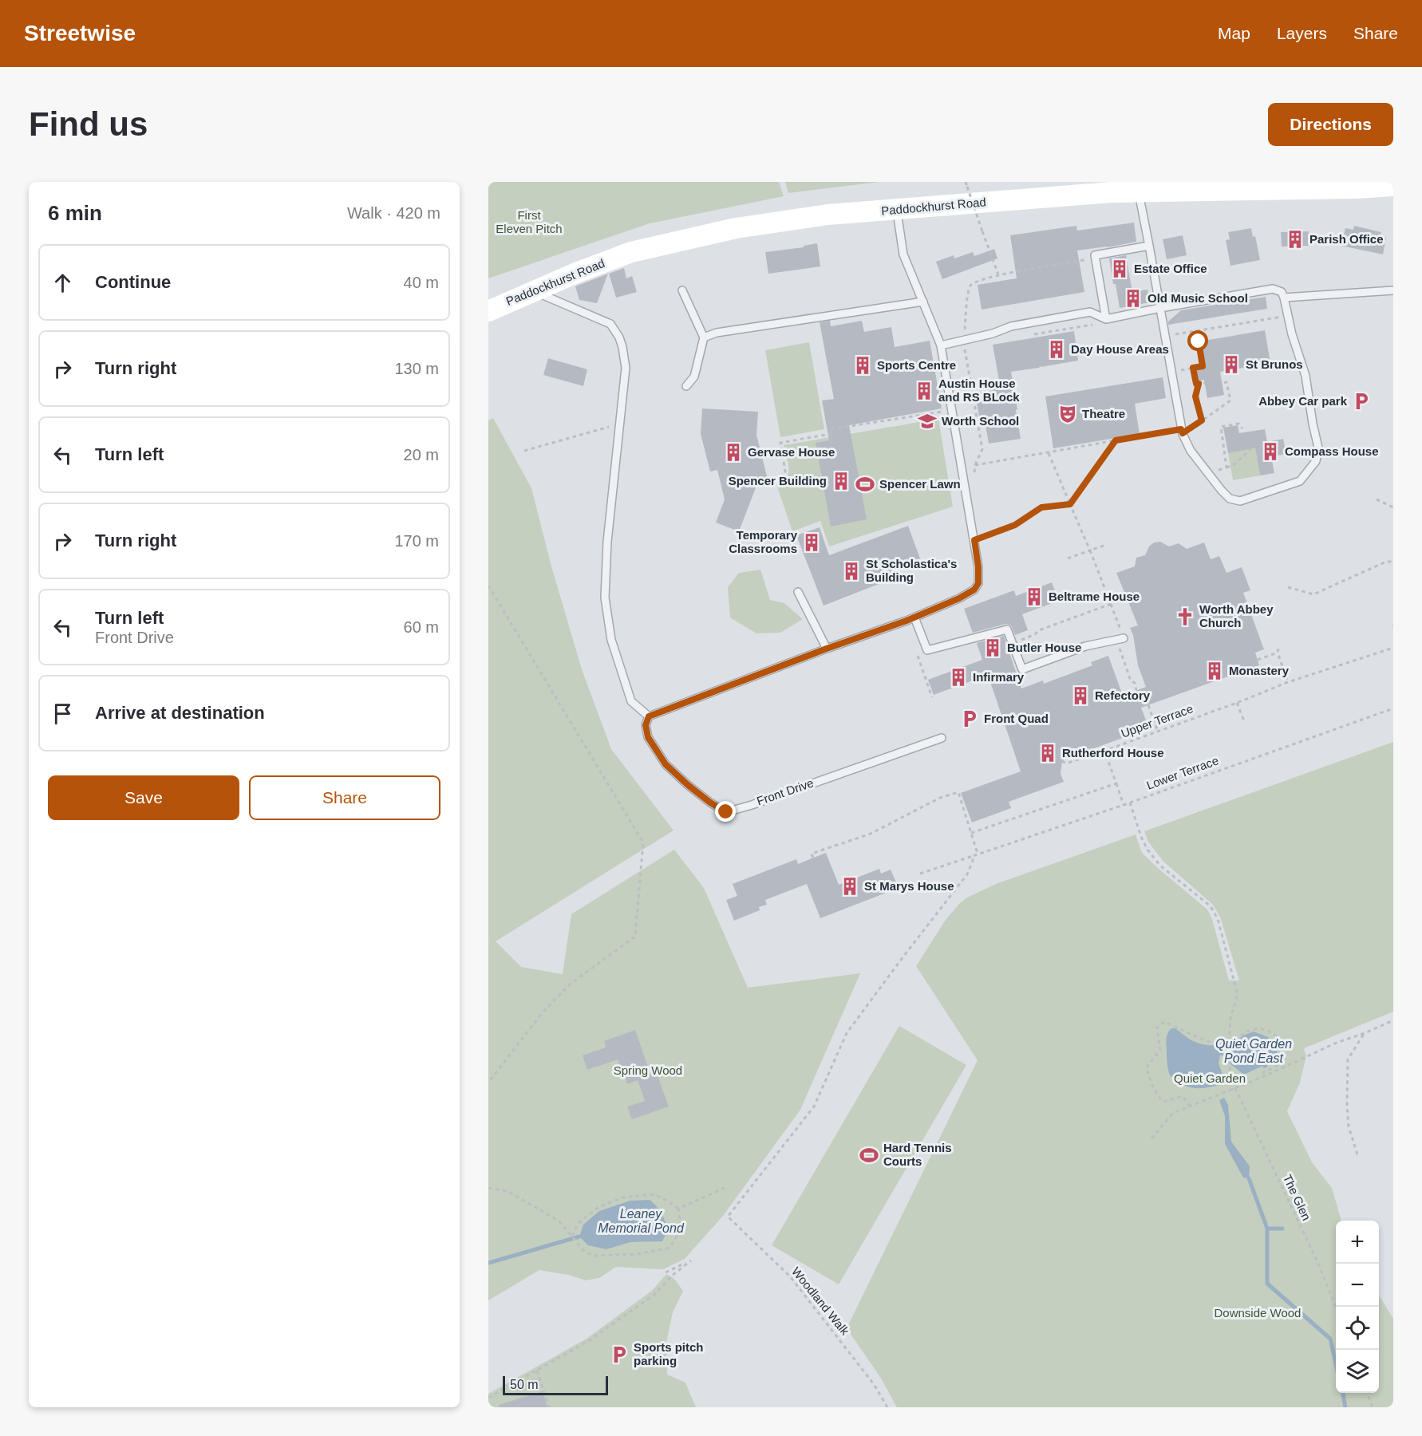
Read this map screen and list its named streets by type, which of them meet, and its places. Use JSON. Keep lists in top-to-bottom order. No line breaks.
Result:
{"streets":{"main road":["Paddockhurst Road"],"lane":["Front Drive"],"path":["Upper Terrace","Lower Terrace","The Glen","Woodland Walk"]},"crossings":[["Lower Terrace","The Glen"],["Lower Terrace","Woodland Walk"]],"water":["Quiet Garden Pond East","Leaney Memorial Pond"],"parks":["First Eleven Pitch","Spring Wood","Quiet Garden","Downside Wood"],"places":{"building":["Parish Office","Estate Office","Old Music School","Day House Areas","St Brunos","Sports Centre","Austin House and RS BLock","Compass House","Gervase House","Spencer Building","Temporary Classrooms","St Scholastica's Building","Beltrame House","Butler House","Monastery","Infirmary","Refectory","Rutherford House","St Marys House"],"parking":["Abbey Car park","Front Quad","Sports pitch parking"],"theatre":["Theatre"],"school or university":["Worth School"],"sports":["Spencer Lawn","Hard Tennis Courts"],"church":["Worth Abbey Church"]},"scale_bar":"50 m","page":{"header":"Streetwise","nav":["Map","Layers","Share"],"buttons":["Directions",["Save","Share"]],"title":"Find us","heading":["6 min","Walk · 420 m"],"list":[["Continue","40 m"],["Turn right","130 m"],["Turn left","20 m"],["Turn right","170 m"],["Turn left","Front Drive","60 m"],"Arrive at destination"],"map_buttons":["+","−"],"scale":"50 m"}}
